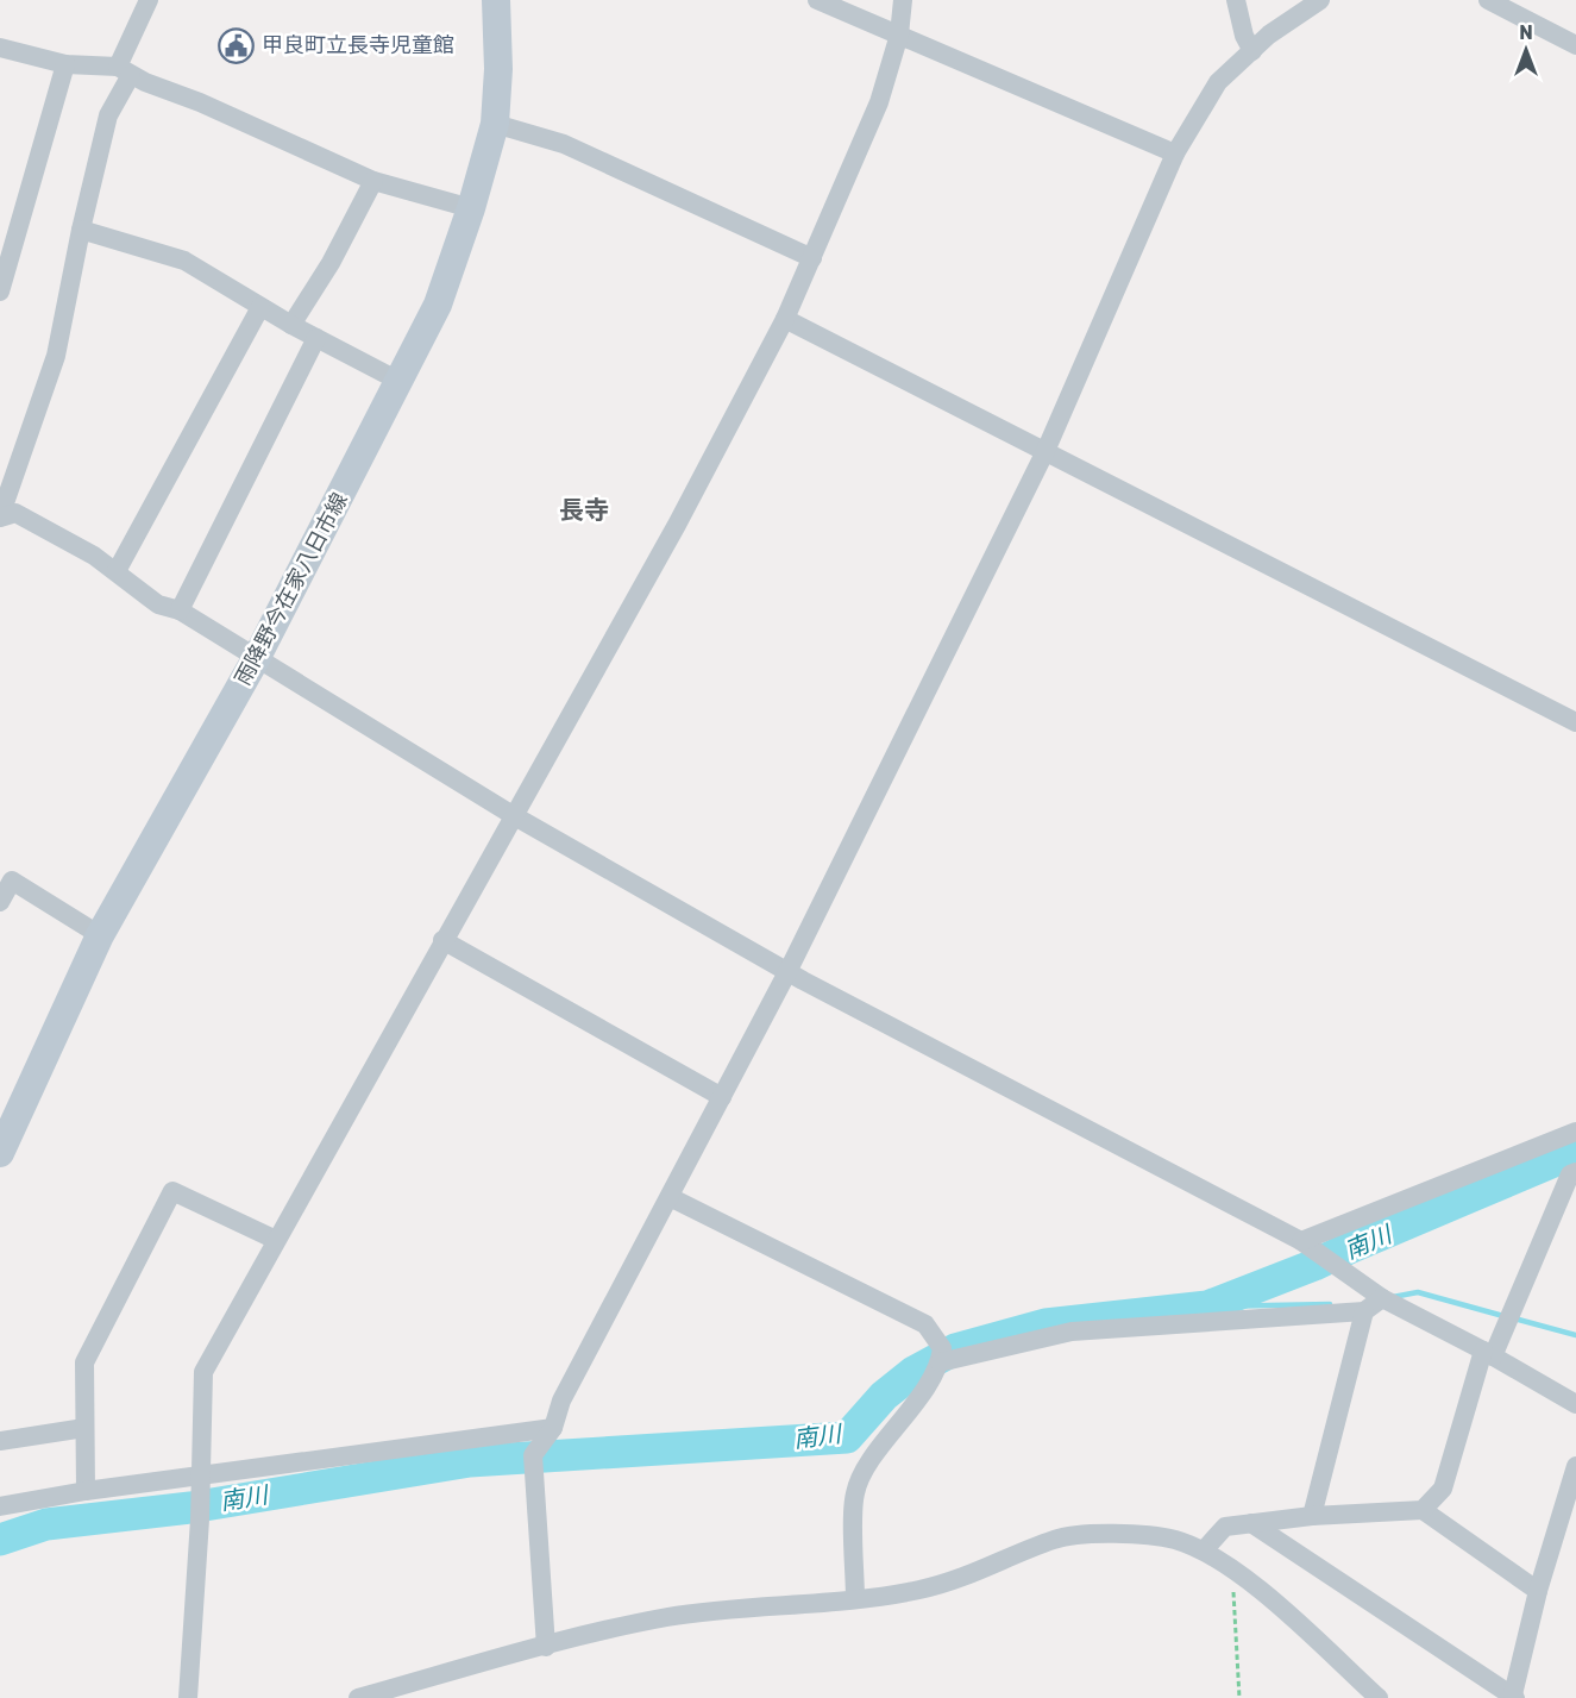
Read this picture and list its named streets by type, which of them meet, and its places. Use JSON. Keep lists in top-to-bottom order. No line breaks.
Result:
{"streets":{"main road":["雨降野今在家八日市線"]},"districts":["長寺"],"water":["南川"],"places":{"public building":["甲良町立長寺児童館"]},"north":"top"}
